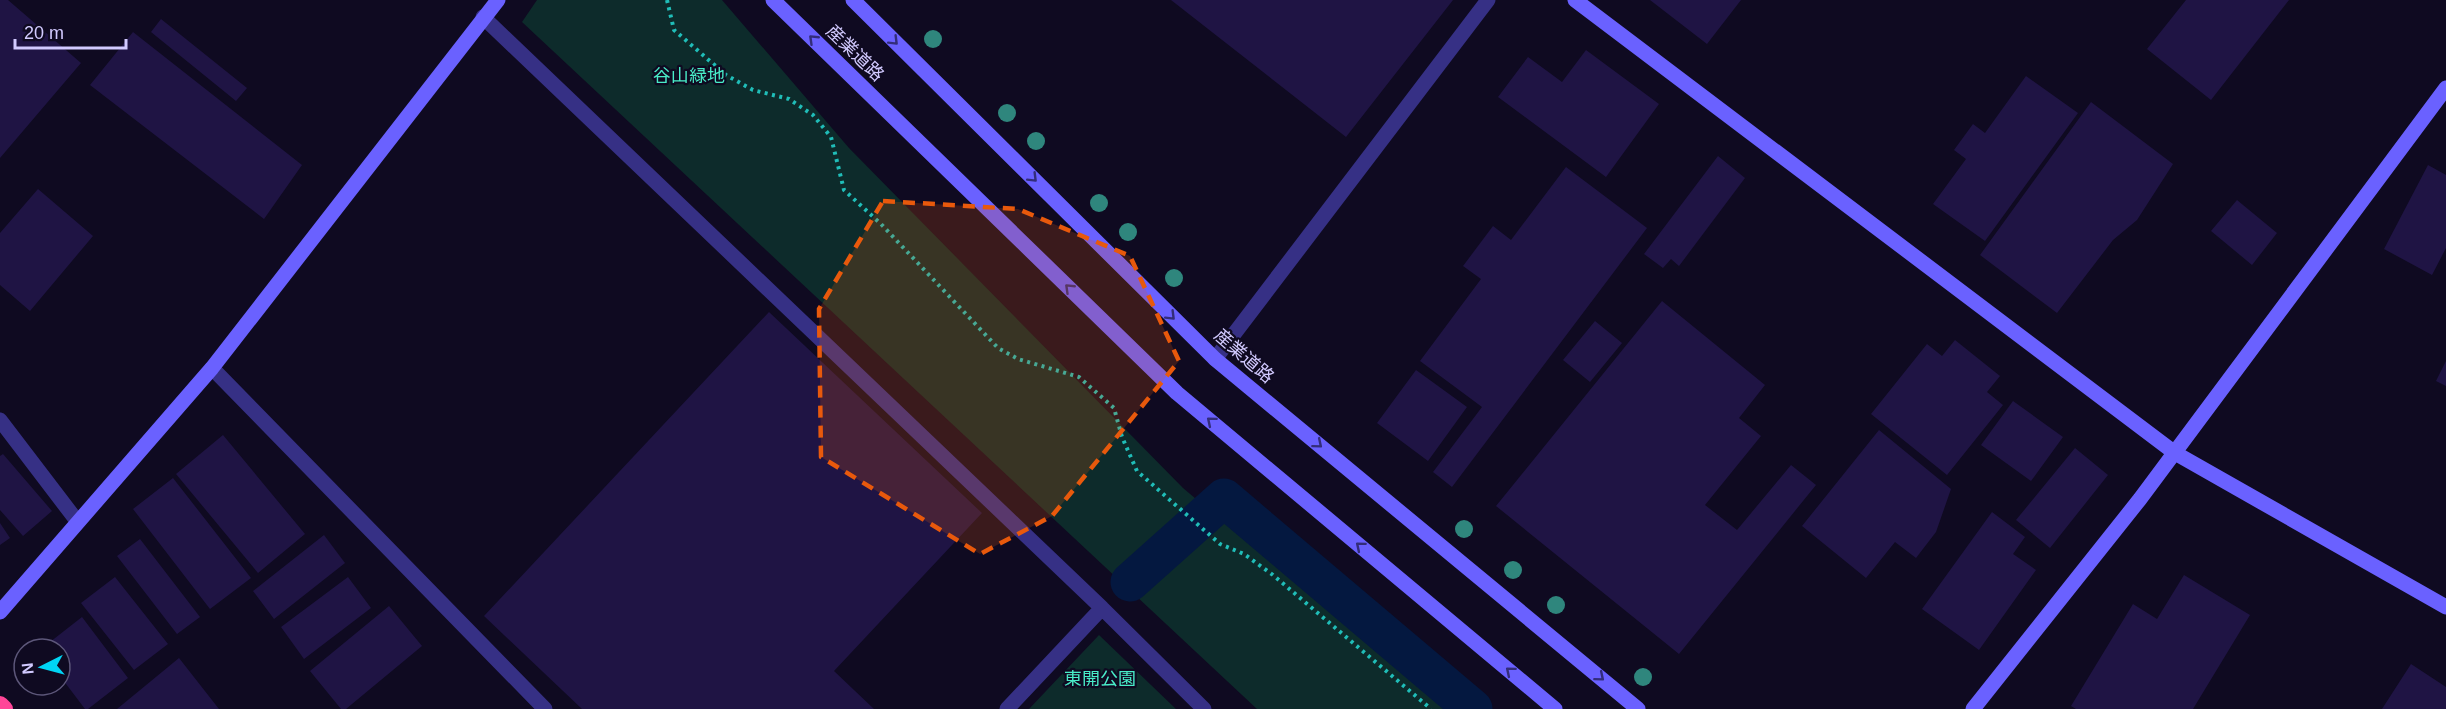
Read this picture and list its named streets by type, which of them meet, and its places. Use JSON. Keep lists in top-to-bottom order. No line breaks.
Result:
{"streets":{"street":["産業道路"]},"parks":["谷山緑地","東開公園"],"scale_bar":"20 m","north":"left"}
